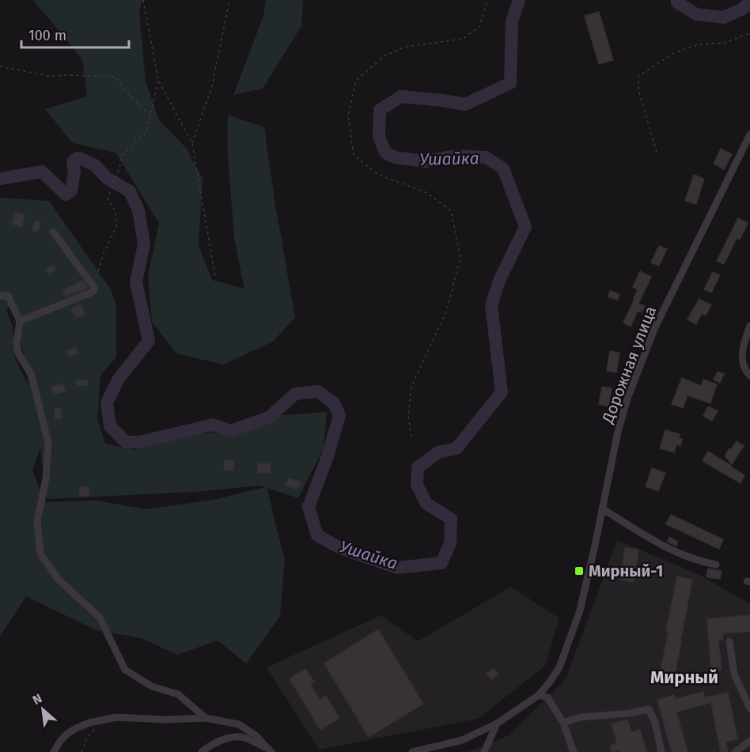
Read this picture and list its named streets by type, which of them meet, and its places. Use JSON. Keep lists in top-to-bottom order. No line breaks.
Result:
{"streets":{"street":["Дорожная улица"]},"districts":["Мирный"],"water":["Ушайка"],"places":{"transit":["Мирный-1"]},"scale_bar":"100 m","north":"top left"}
